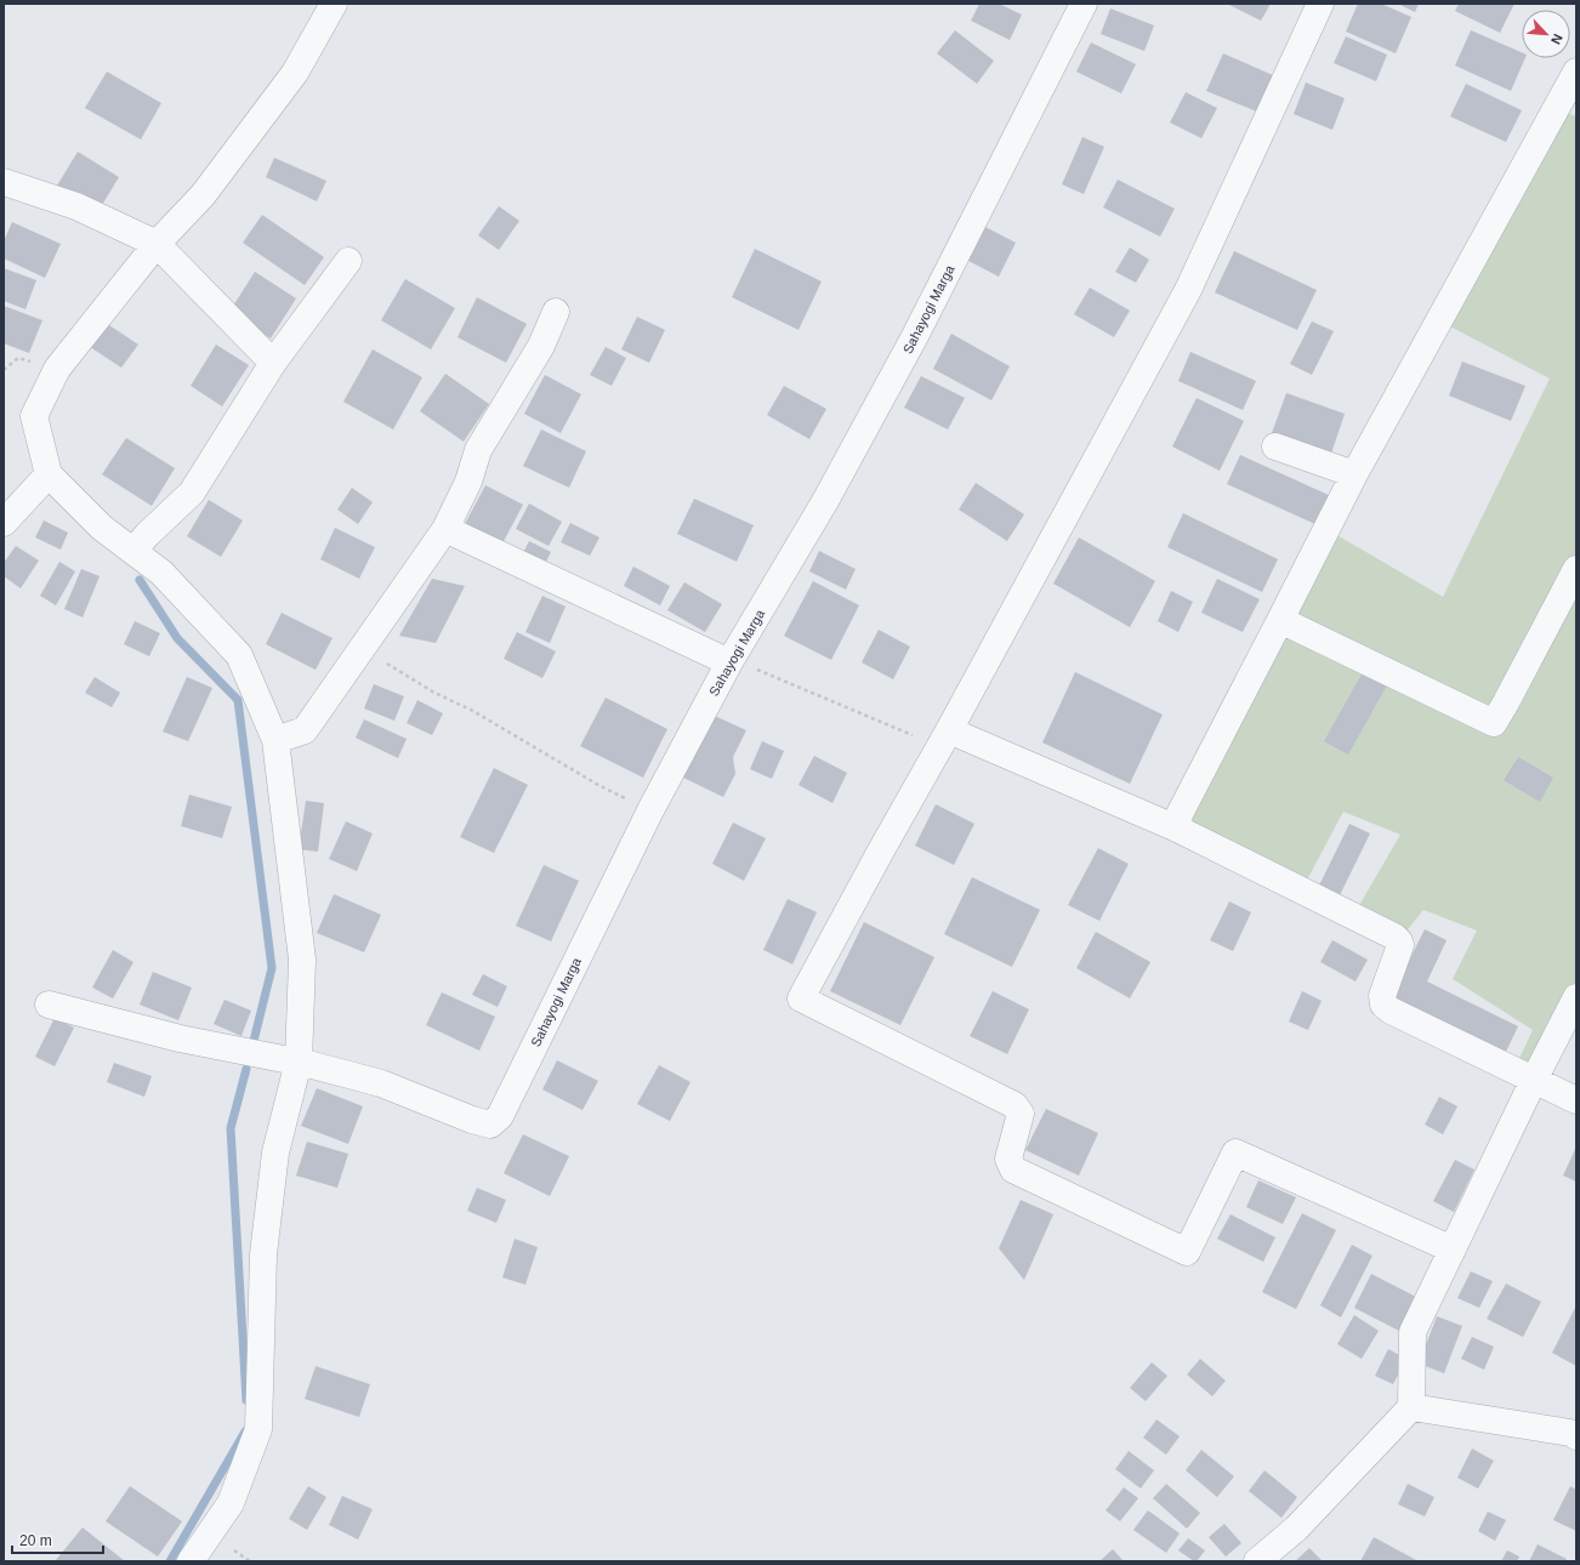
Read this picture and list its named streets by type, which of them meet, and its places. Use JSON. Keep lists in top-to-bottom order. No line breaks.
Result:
{"streets":{"street":["Sahayogi Marga"]},"scale_bar":"20 m","north":"bottom right"}
